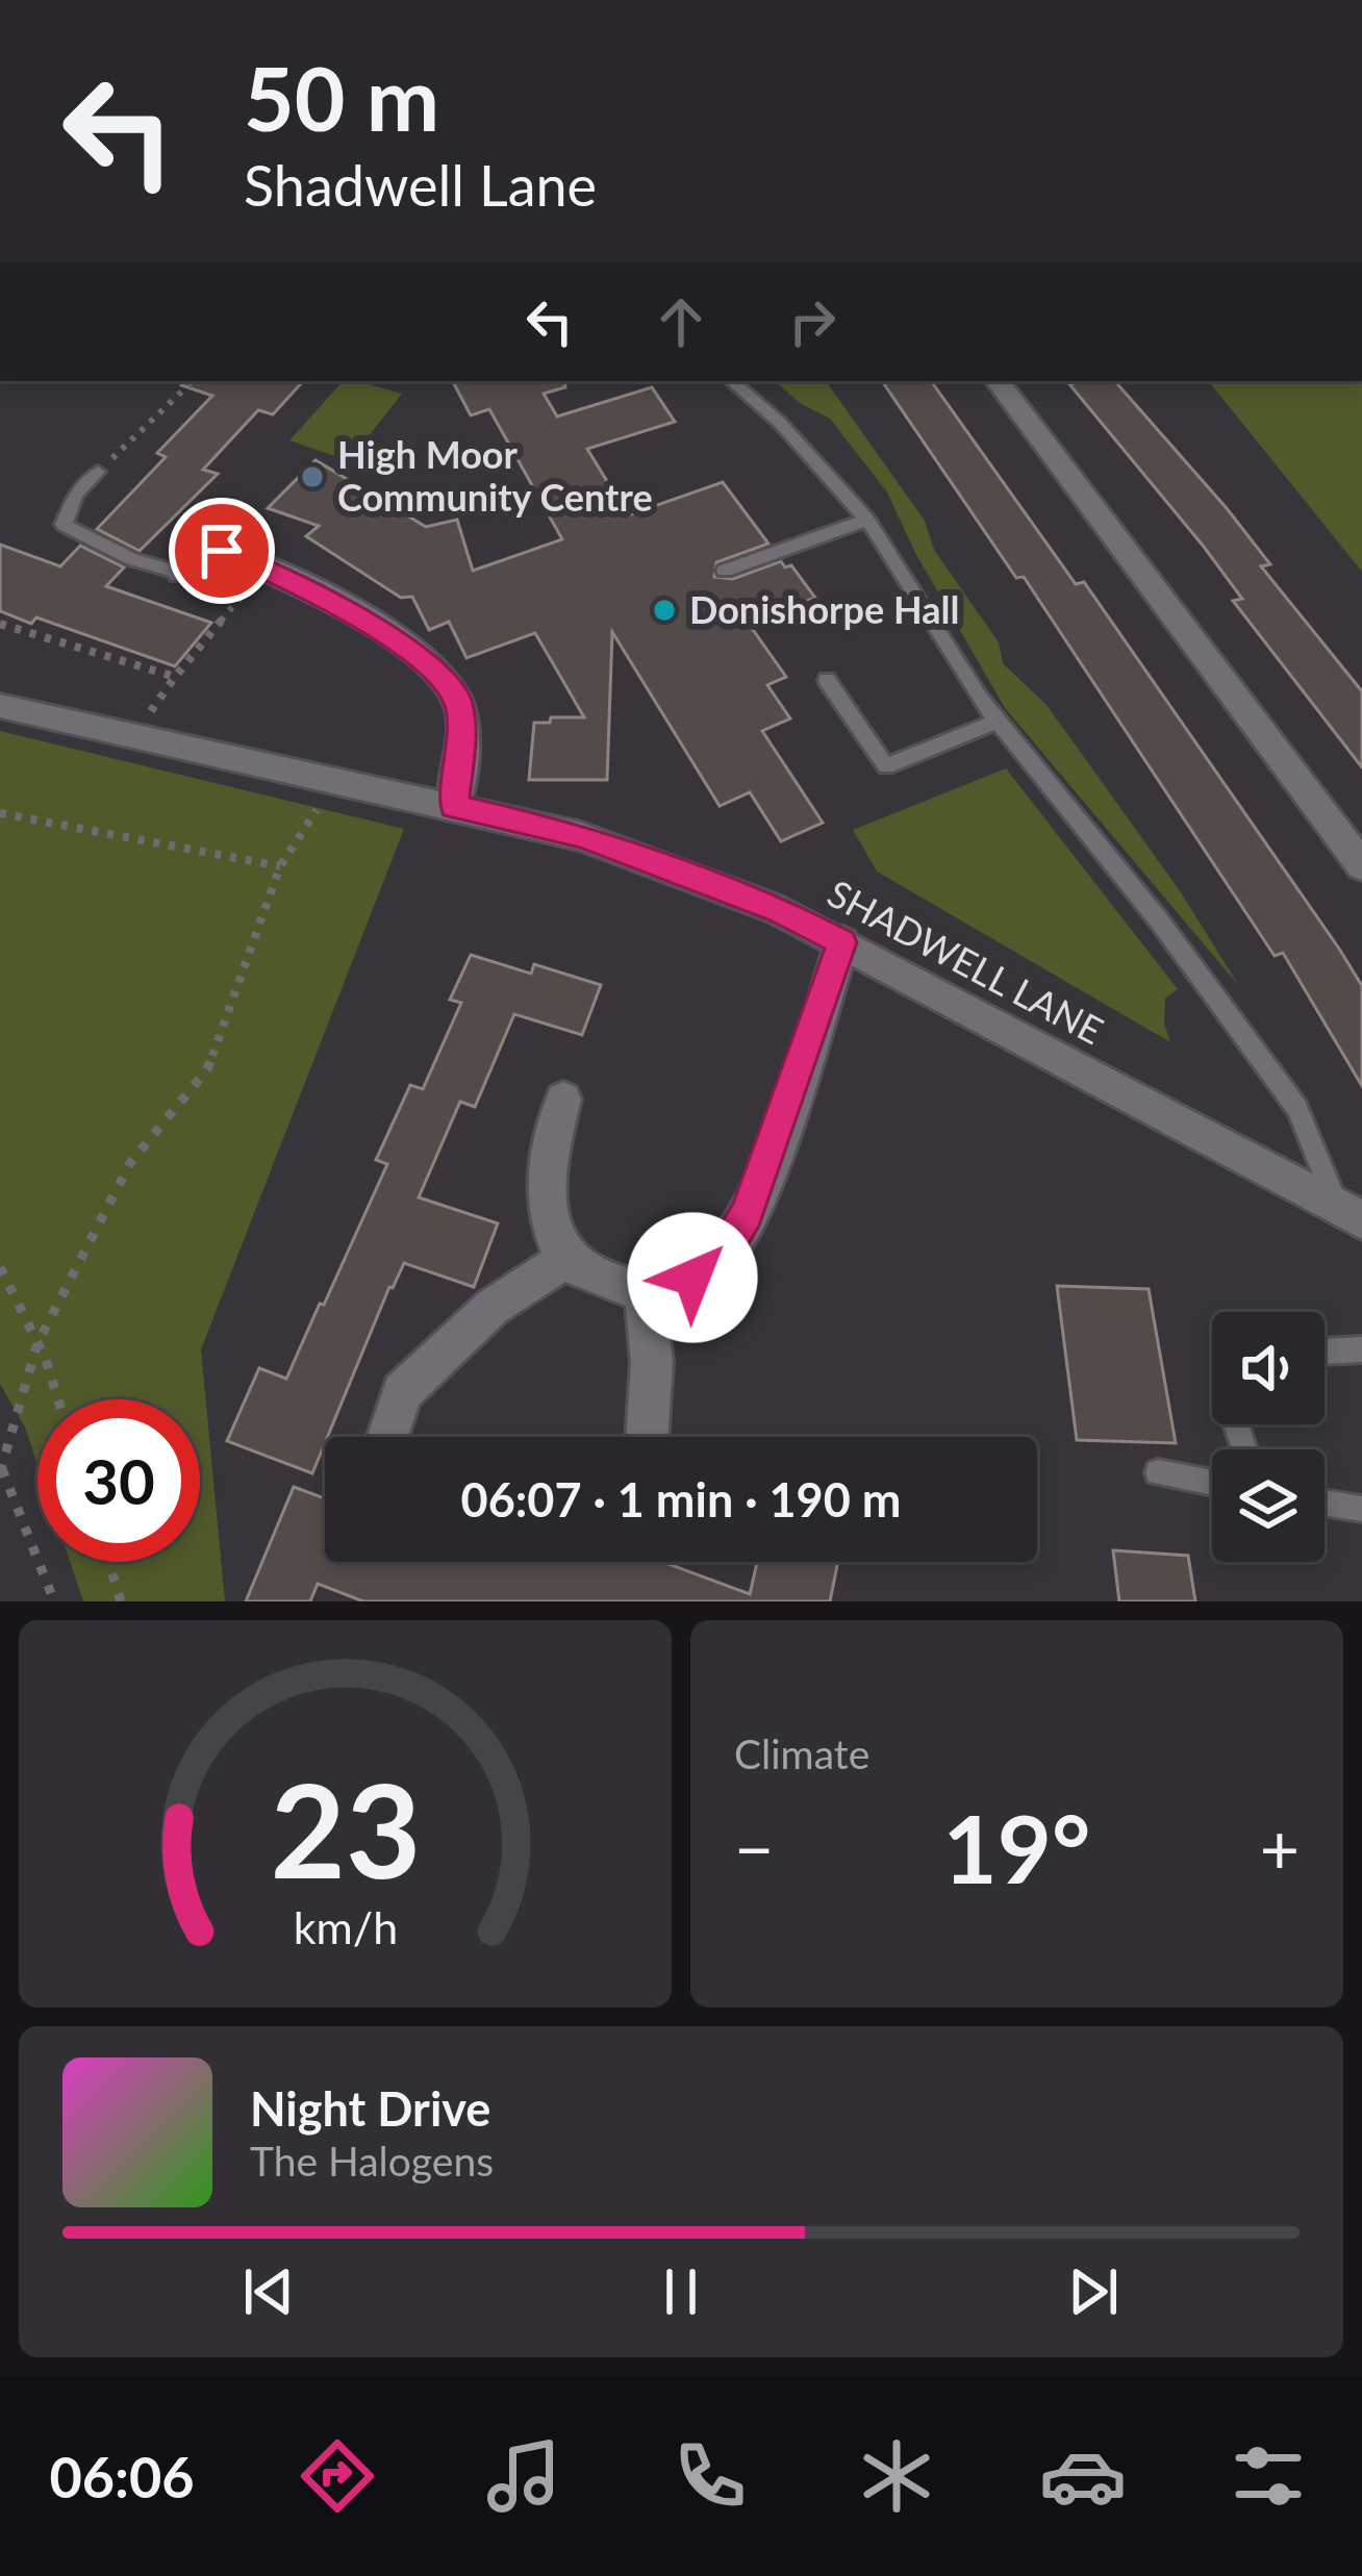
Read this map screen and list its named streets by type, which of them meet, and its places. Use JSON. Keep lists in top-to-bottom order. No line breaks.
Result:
{"streets":{"street":["SHADWELL LANE"]},"places":["High Moor Community Centre","Donishorpe Hall"],"page":{"turn":["50 m","Shadwell Lane"],"limit":"30","trip":"06:07 · 1 min · 190 m","tile":"Climate","heat":["−","19°","+"],"song":["Night Drive","The Halogens"],"tabs":"06:06","gauge":["23","km/h"]}}
